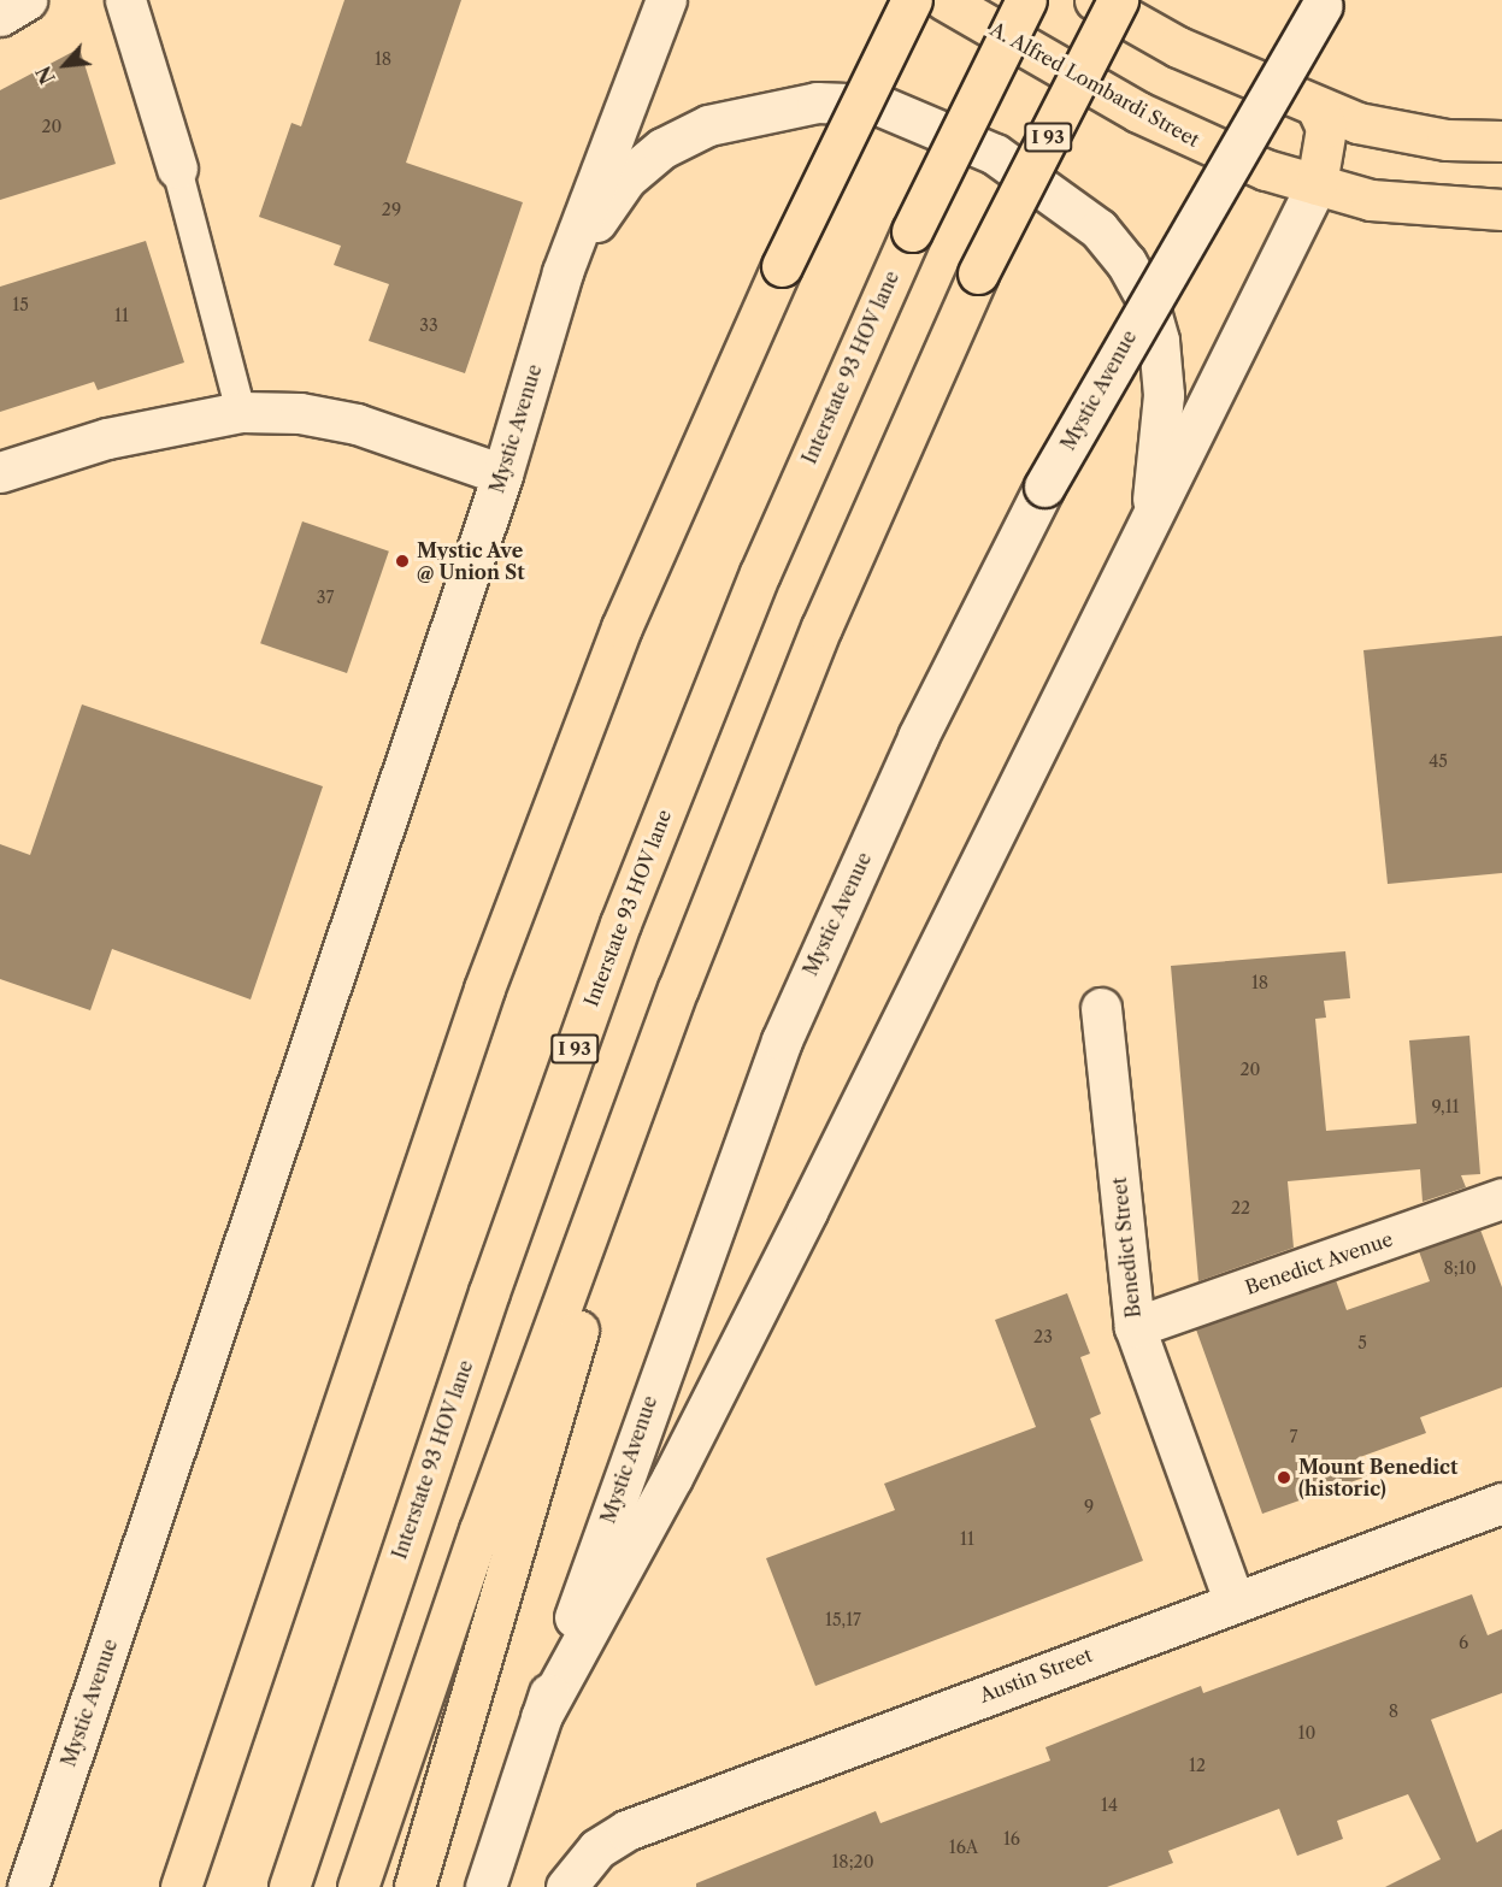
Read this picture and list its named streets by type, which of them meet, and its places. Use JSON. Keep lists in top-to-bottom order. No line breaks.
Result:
{"streets":{"main road":["A. Alfred Lombardi Street","I 93","Interstate 93 HOV lane","Mystic Avenue","Benedict Street","Benedict Avenue","Austin Street"]},"crossings":[["Benedict Street","Benedict Avenue"],["Benedict Street","Austin Street"]],"places":["Mystic Ave @ Union St","Mount Benedict (historic)"],"house_numbers":["18","20","29","15","11","33","37","45","18","20","9,11","22","8;10","23","5","7","9","11","15,17","6","8","10","12","14","16","16A","18;20"],"north":"bottom left"}
